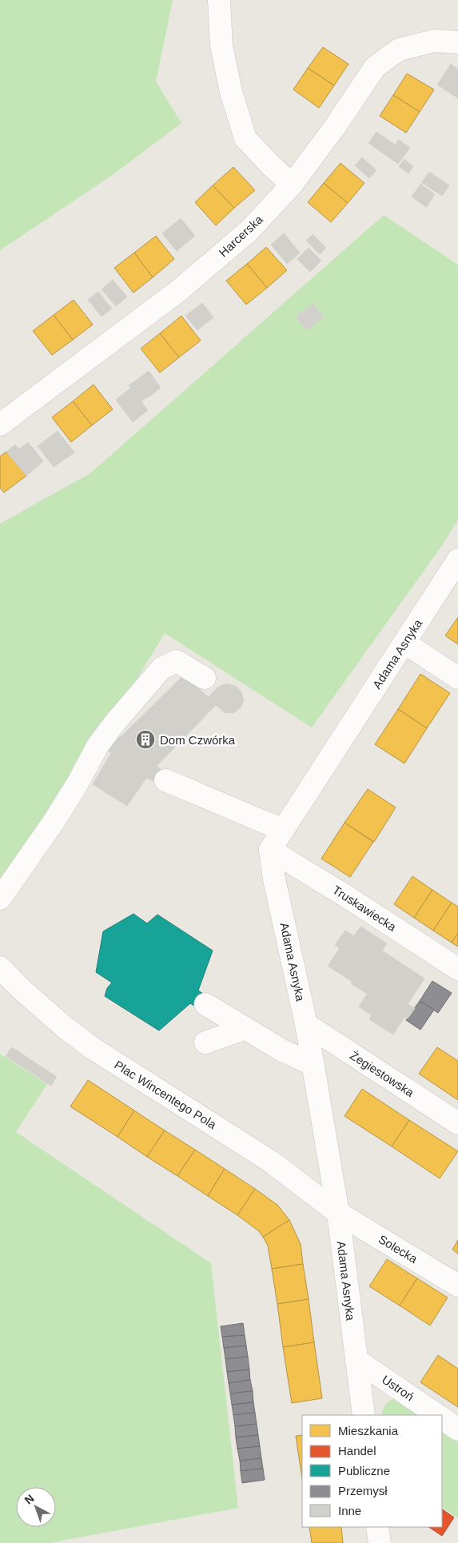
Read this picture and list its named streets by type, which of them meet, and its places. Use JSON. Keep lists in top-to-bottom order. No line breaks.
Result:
{"streets":{"street":["Harcerska","Adama Asnyka","Truskawiecka","Żegiestowska","Plac Wincentego Pola","Solecka","Ustroń"]},"crossings":[["Adama Asnyka","Truskawiecka"],["Adama Asnyka","Żegiestowska"],["Adama Asnyka","Plac Wincentego Pola"],["Adama Asnyka","Solecka"],["Adama Asnyka","Ustroń"],["Plac Wincentego Pola","Solecka"]],"places":{"building":["Dom Czwórka"]},"legend":["Mieszkania","Handel","Publiczne","Przemysł","Inne"],"north":"top left"}
